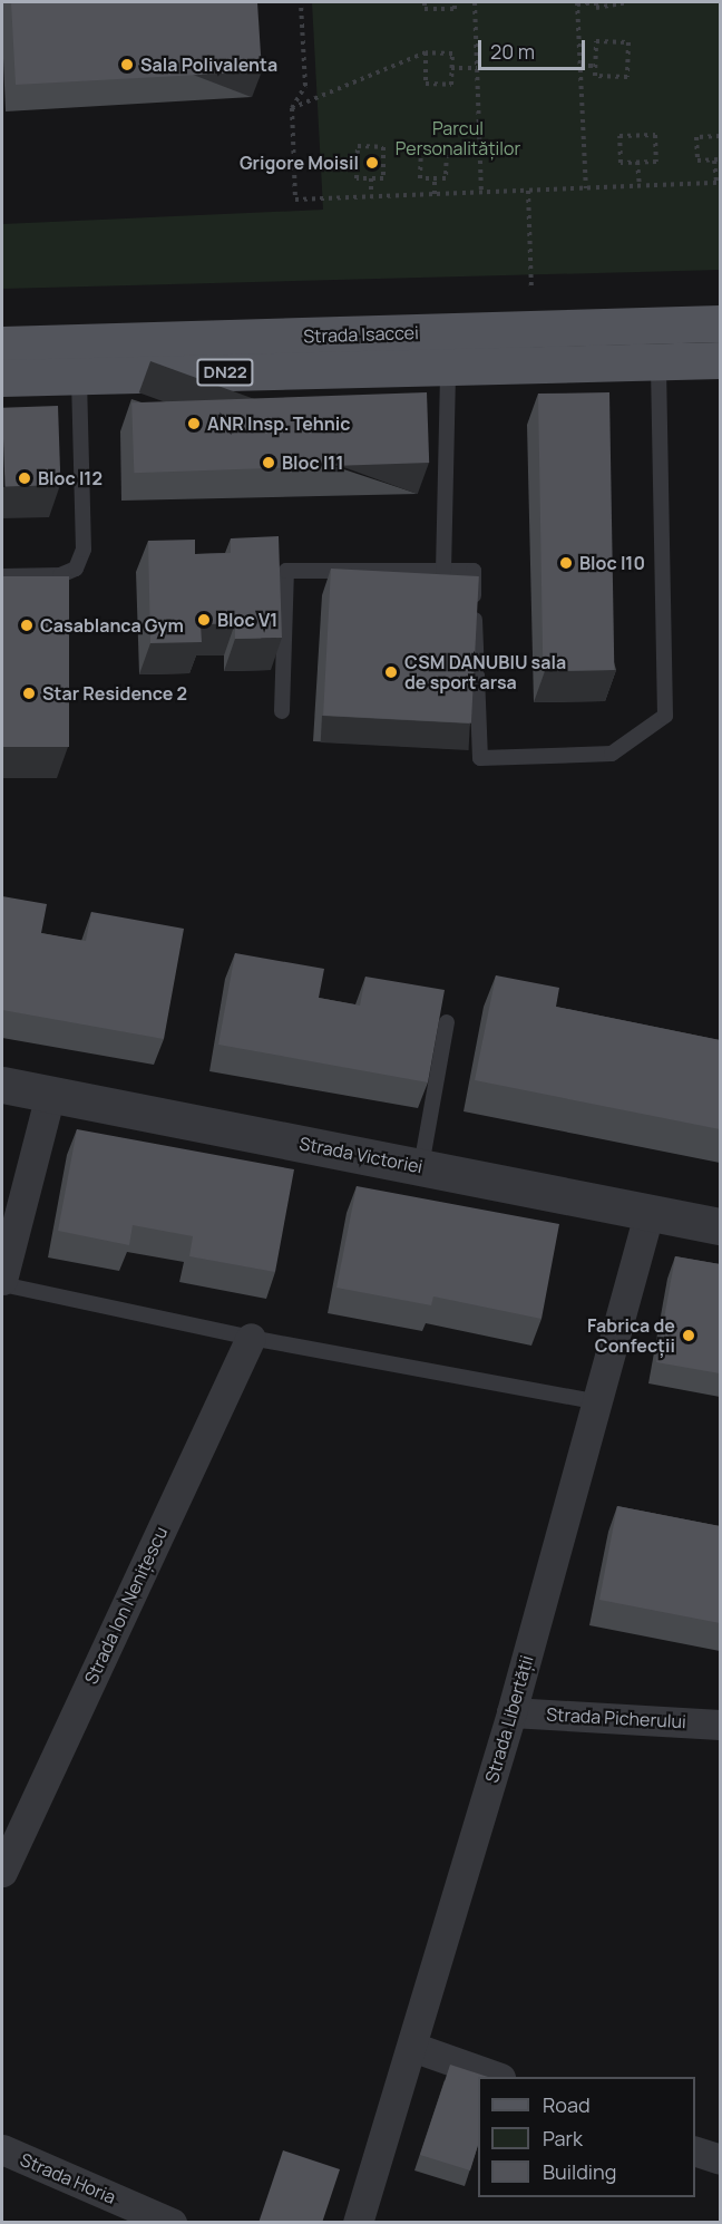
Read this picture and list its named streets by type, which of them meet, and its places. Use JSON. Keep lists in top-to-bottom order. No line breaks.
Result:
{"streets":{"main road":["Strada Isaccei","DN22"],"street":["Strada Victoriei","Strada Ion Nenițescu","Strada Picherului","Strada Libertății","Strada Horia"]},"crossings":[["Strada Victoriei","Strada Libertății"],["Strada Picherului","Strada Libertății"]],"parks":["Parcul Personalităților"],"places":["Sala Polivalenta","Grigore Moisil","ANR Insp. Tehnic","Bloc I11","Bloc I12","Bloc I10","Bloc V1","Casablanca Gym","CSM DANUBIU sala de sport arsa","Star Residence 2","Fabrica de Confecții"],"legend":["Road","Park","Building"],"scale_bar":"20 m"}
